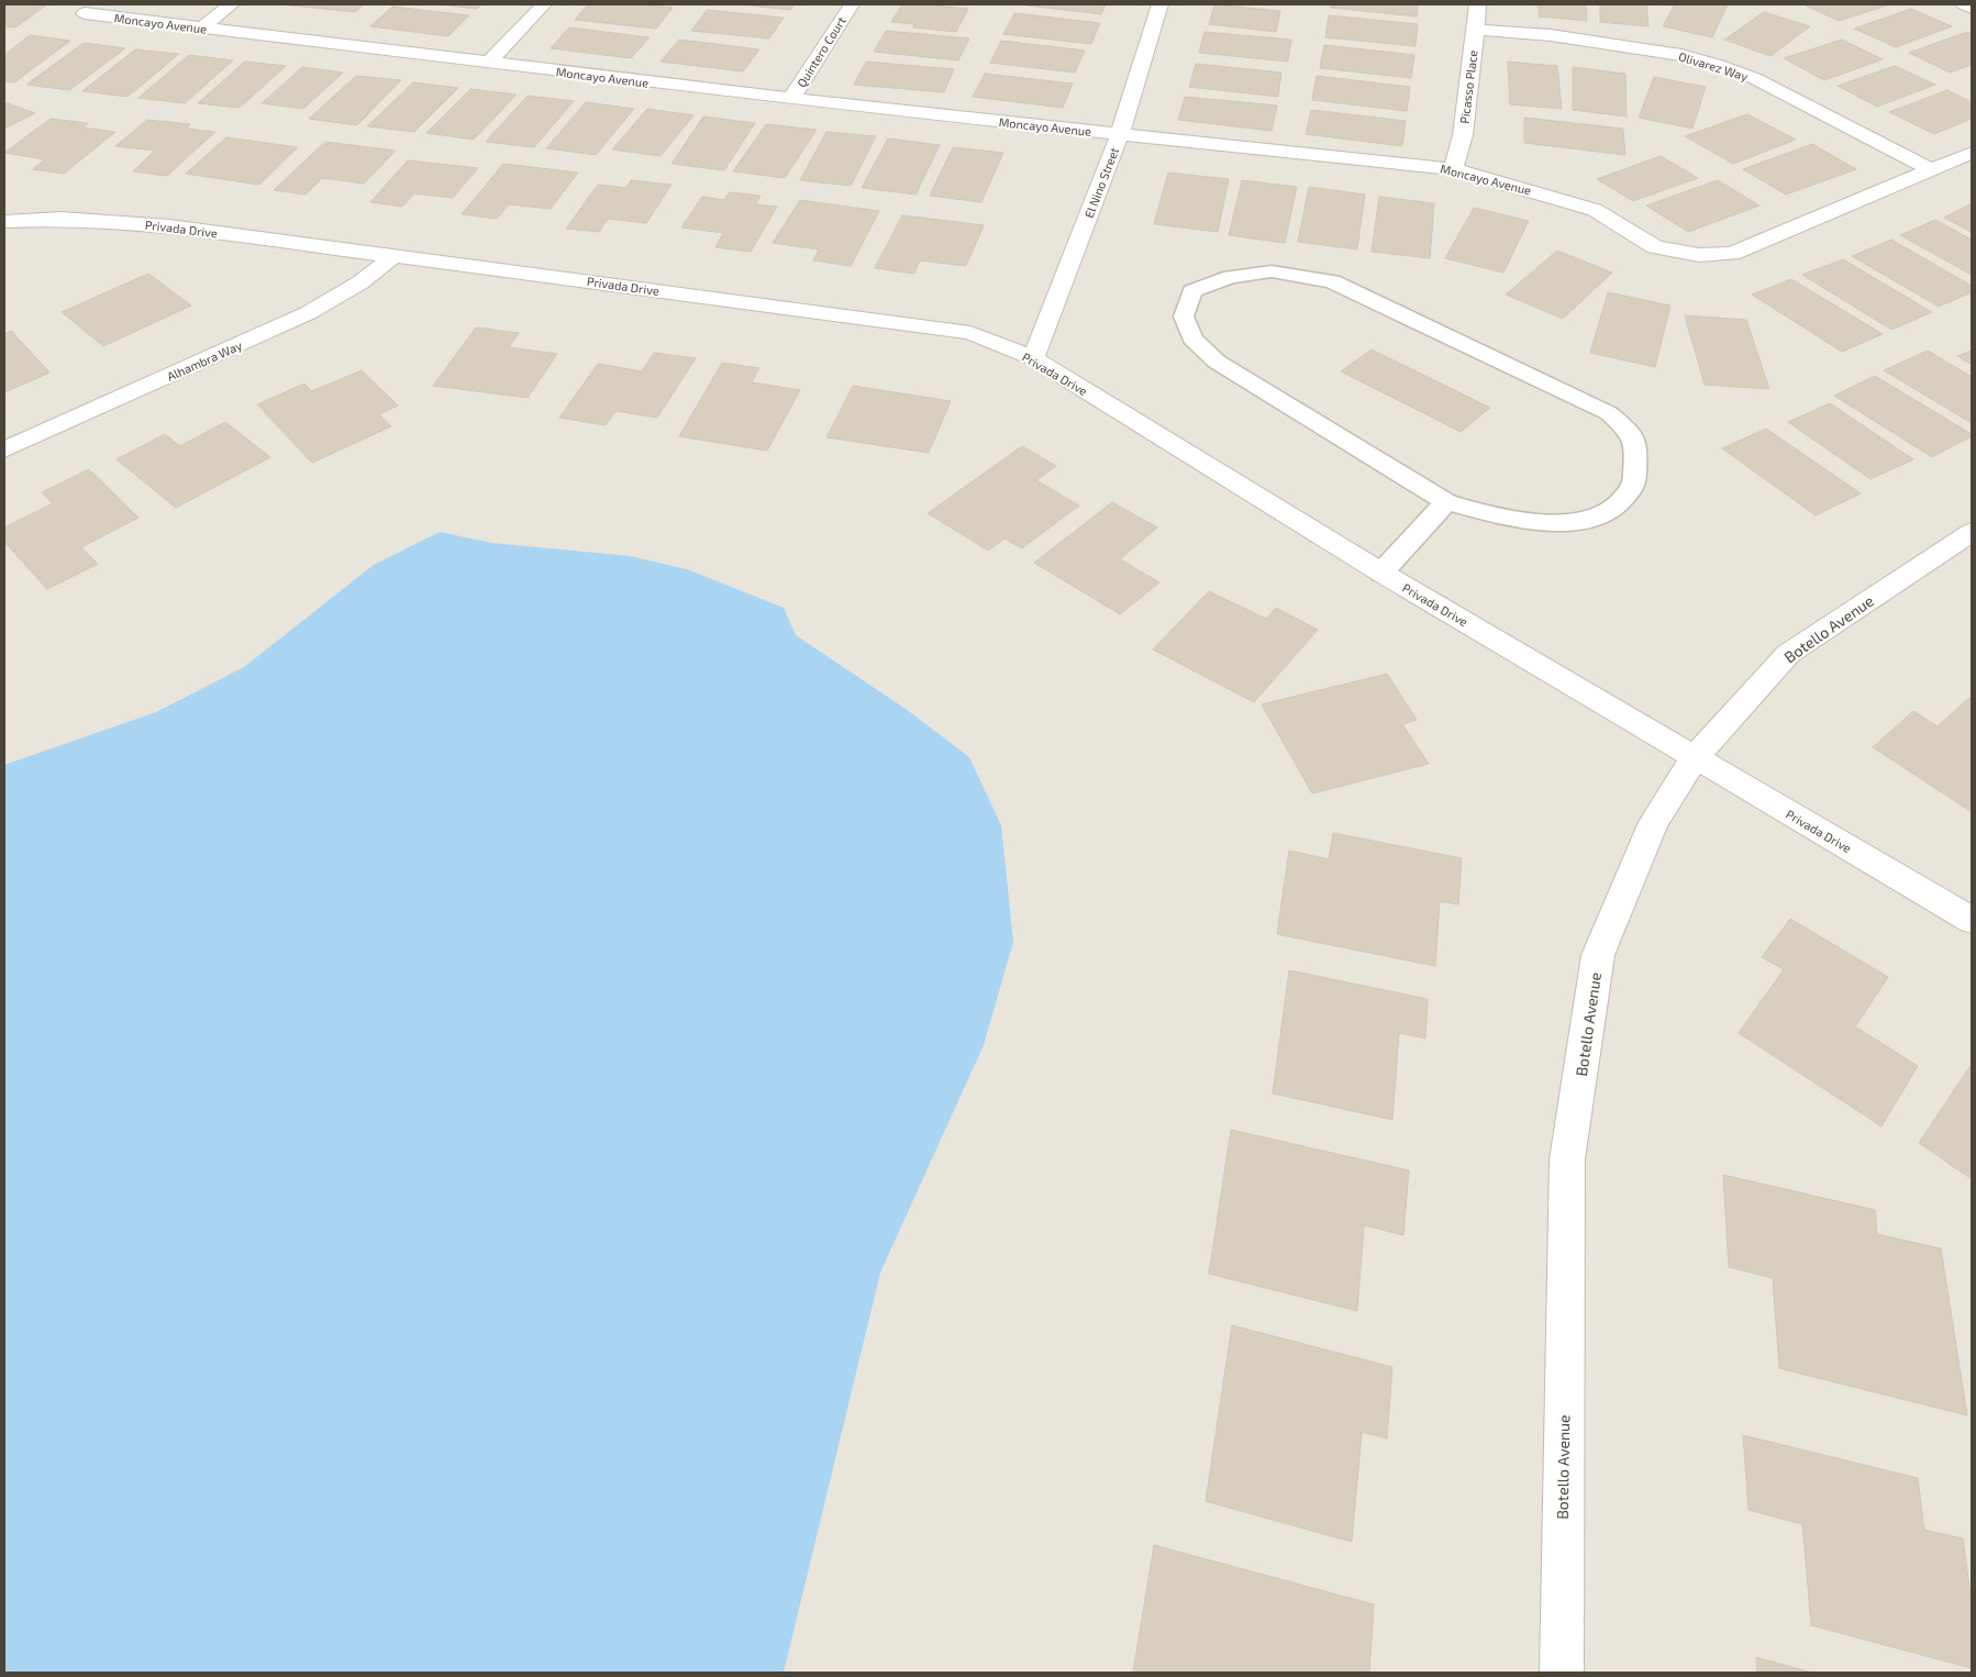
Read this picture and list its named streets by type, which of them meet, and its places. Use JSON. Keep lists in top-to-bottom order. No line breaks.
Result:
{"streets":{"street":["Moncayo Avenue","Quintero Court","Olivarez Way","Picasso Place","El Nino Street","Privada Drive","Alhambra Way","Botello Avenue"]},"crossings":[["Moncayo Avenue","Quintero Court"],["Moncayo Avenue","Olivarez Way"],["Moncayo Avenue","Picasso Place"],["Moncayo Avenue","El Nino Street"],["Olivarez Way","Picasso Place"],["El Nino Street","Privada Drive"],["Privada Drive","Alhambra Way"],["Privada Drive","Botello Avenue"]]}
